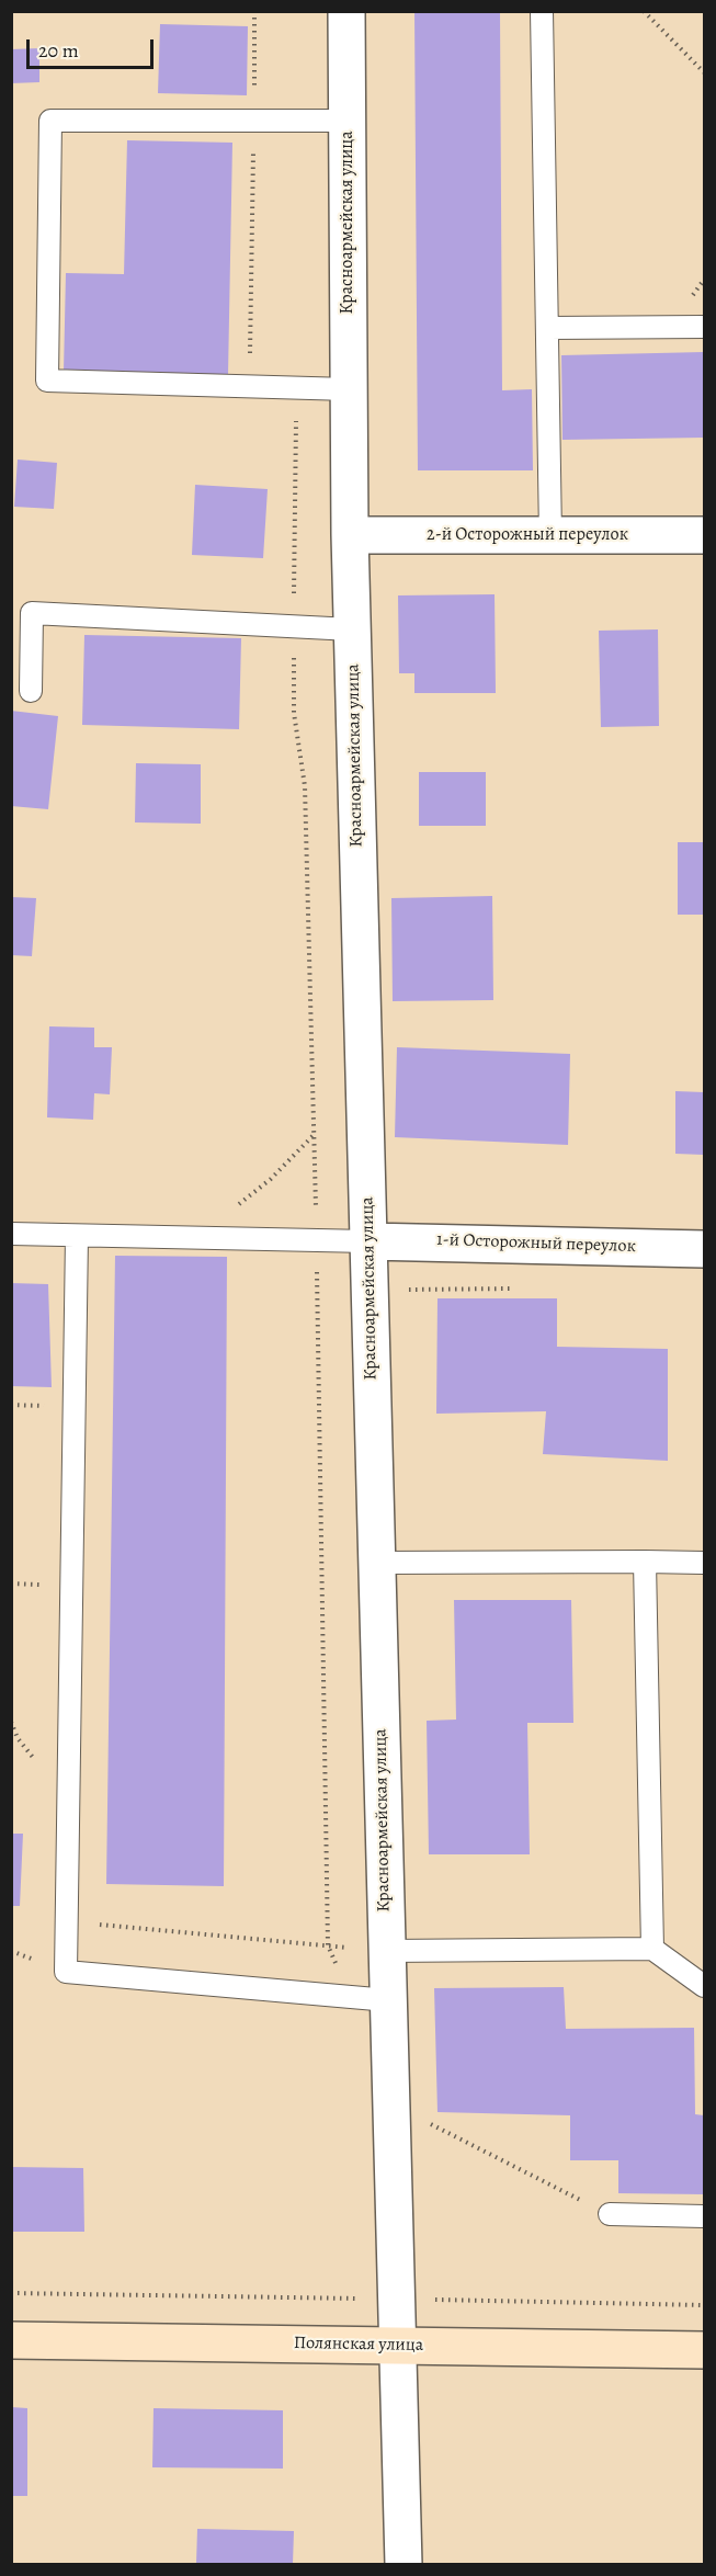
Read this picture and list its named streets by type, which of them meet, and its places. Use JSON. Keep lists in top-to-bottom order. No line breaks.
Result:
{"streets":{"street":["Красноармейская улица","2-й Осторожный переулок","1-й Осторожный переулок","Полянская улица"]},"crossings":[["Красноармейская улица","2-й Осторожный переулок"],["Красноармейская улица","1-й Осторожный переулок"],["Красноармейская улица","Полянская улица"]],"scale_bar":"20 m"}
